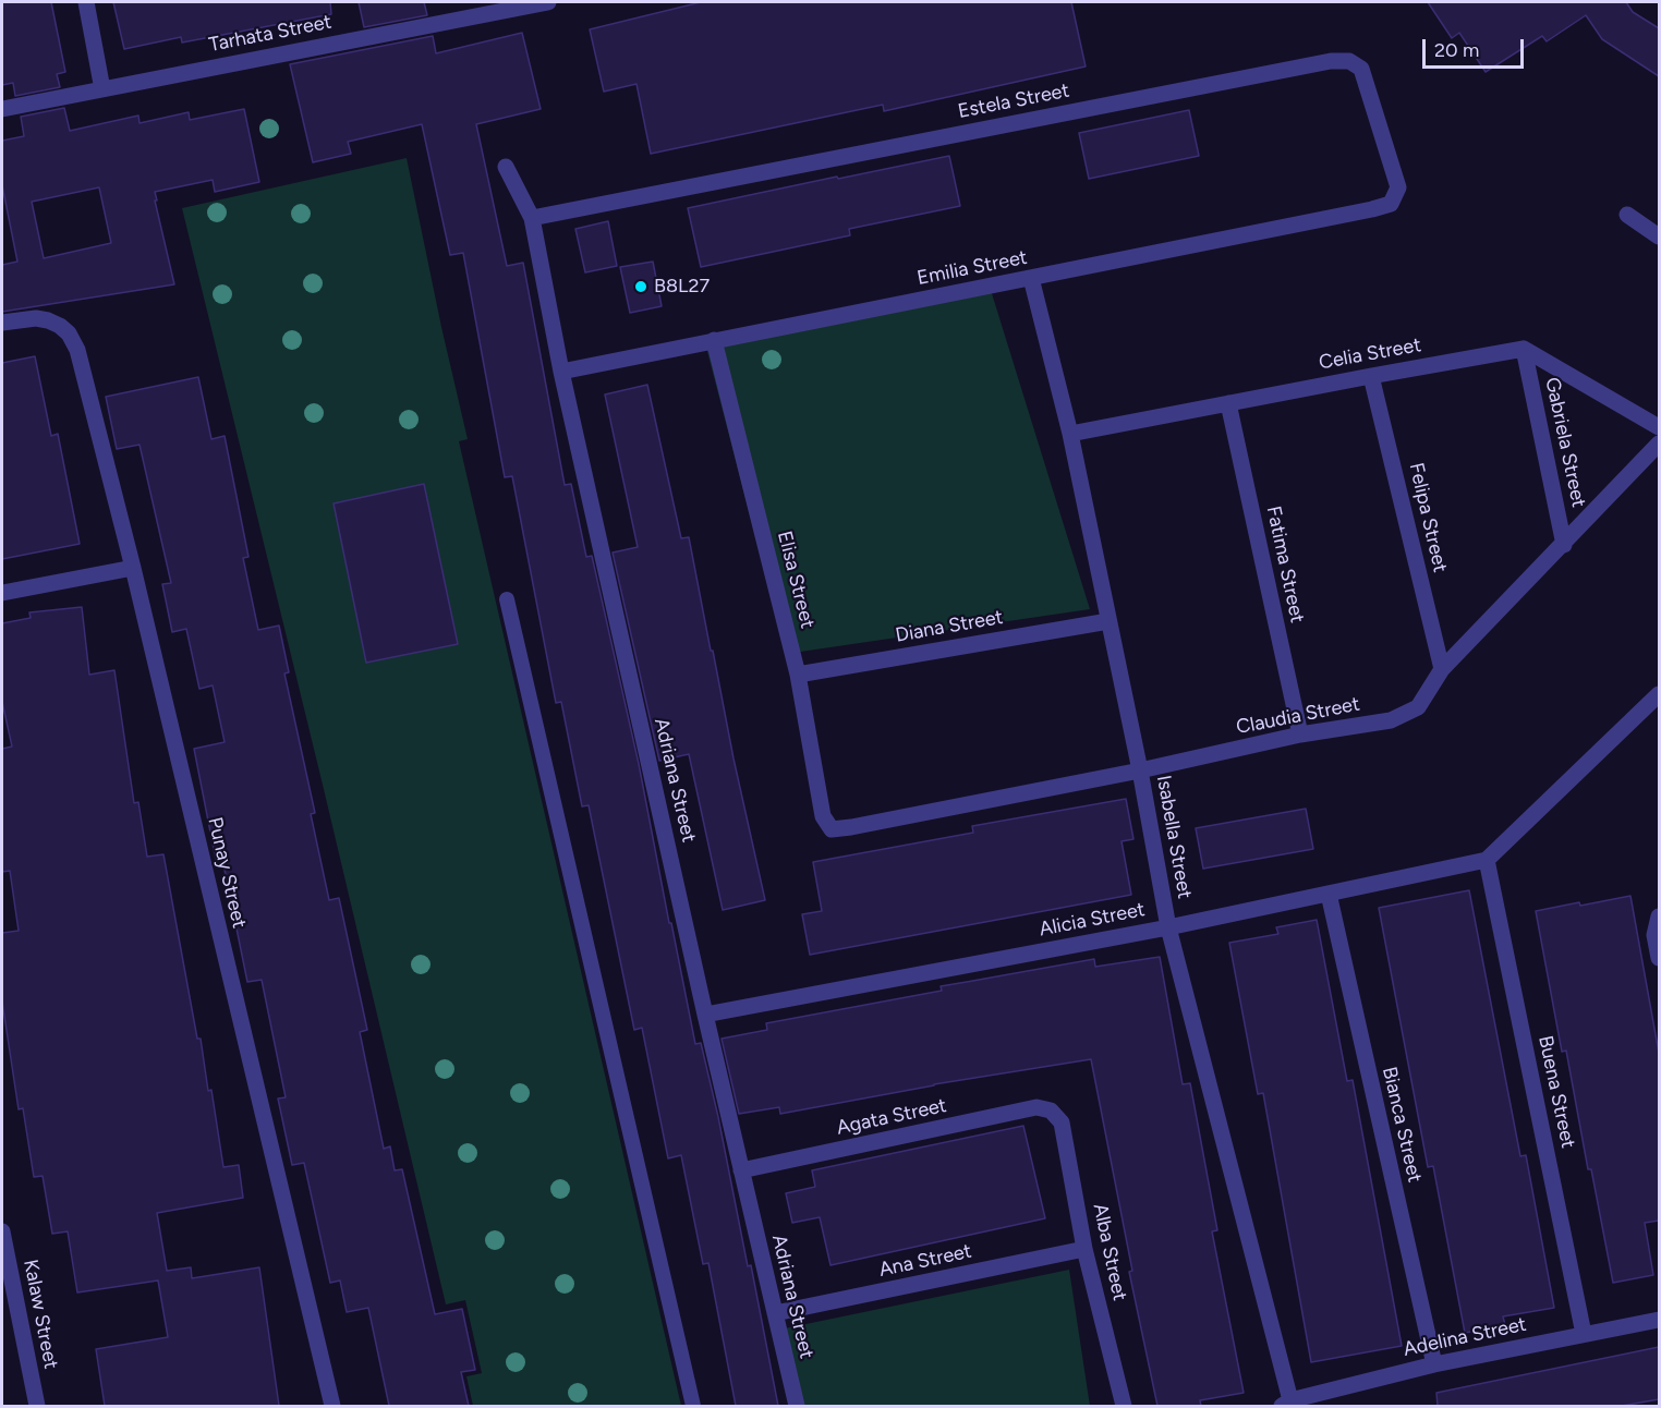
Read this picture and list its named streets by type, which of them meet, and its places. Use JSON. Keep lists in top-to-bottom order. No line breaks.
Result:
{"streets":{"street":["Tarhata Street","Estela Street","Emilia Street","Celia Street","Gabriela Street","Felipa Street","Fatima Street","Elisa Street","Diana Street","Claudia Street","Adriana Street","Isabella Street","Punay Street","Alicia Street","Buena Street","Agata Street","Bianca Street","Alba Street","Ana Street","Kalaw Street","Adelina Street"]},"crossings":[["Estela Street","Emilia Street"],["Estela Street","Adriana Street"],["Emilia Street","Elisa Street"],["Emilia Street","Adriana Street"],["Emilia Street","Isabella Street"],["Celia Street","Gabriela Street"],["Celia Street","Felipa Street"],["Celia Street","Fatima Street"],["Celia Street","Isabella Street"],["Gabriela Street","Claudia Street"],["Felipa Street","Claudia Street"],["Fatima Street","Claudia Street"],["Elisa Street","Diana Street"],["Elisa Street","Claudia Street"],["Diana Street","Isabella Street"],["Claudia Street","Isabella Street"],["Adriana Street","Alicia Street"],["Adriana Street","Agata Street"],["Adriana Street","Ana Street"],["Isabella Street","Alicia Street"],["Isabella Street","Adelina Street"],["Alicia Street","Buena Street"],["Alicia Street","Bianca Street"],["Buena Street","Adelina Street"],["Agata Street","Alba Street"],["Bianca Street","Adelina Street"],["Alba Street","Ana Street"]],"places":["B8L27"],"scale_bar":"20 m"}
